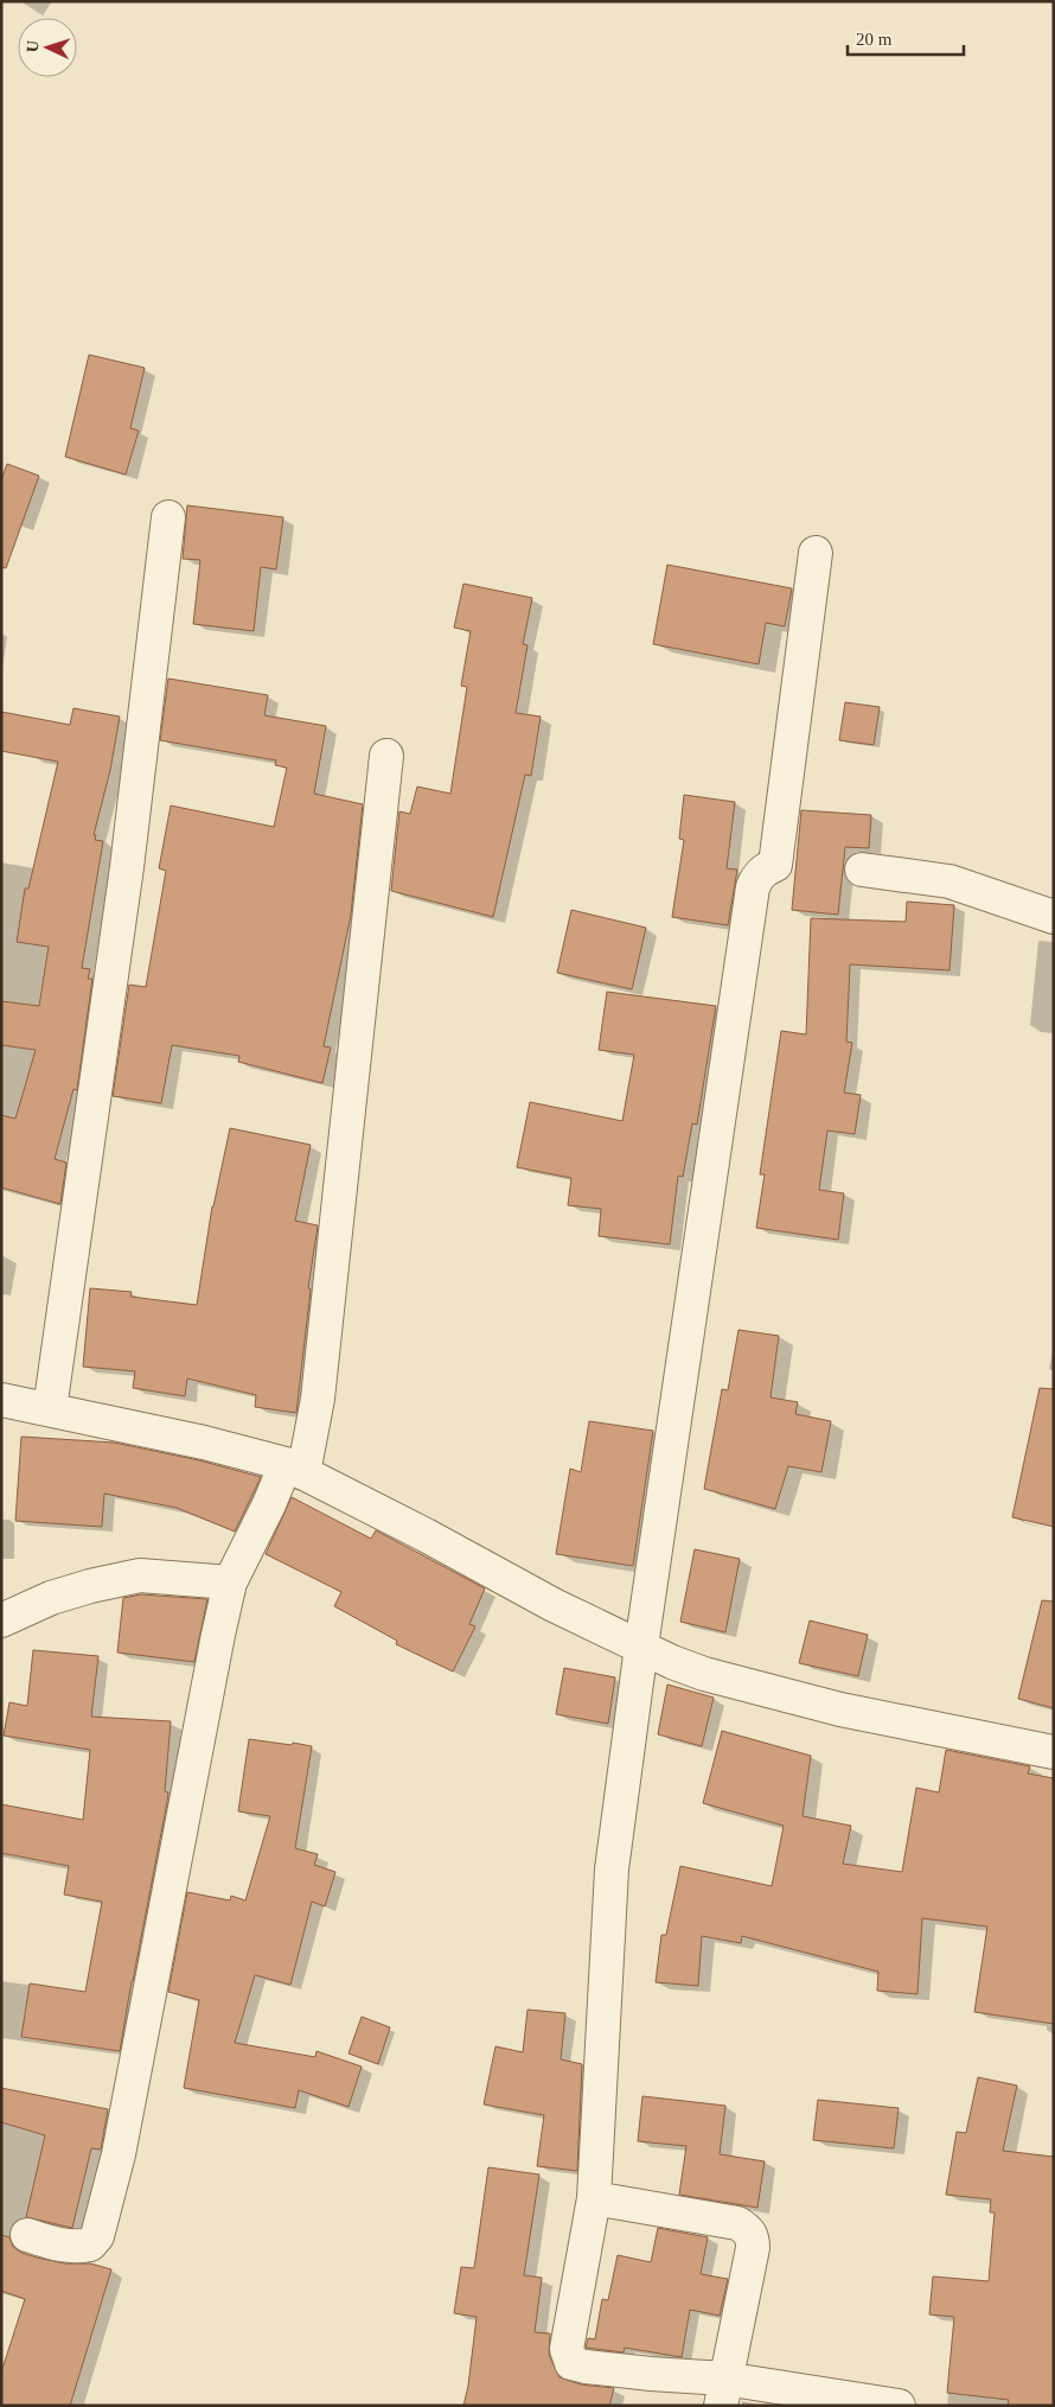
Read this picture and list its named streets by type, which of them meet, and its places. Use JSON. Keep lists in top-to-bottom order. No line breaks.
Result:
{"scale_bar":"20 m","north":"left"}
